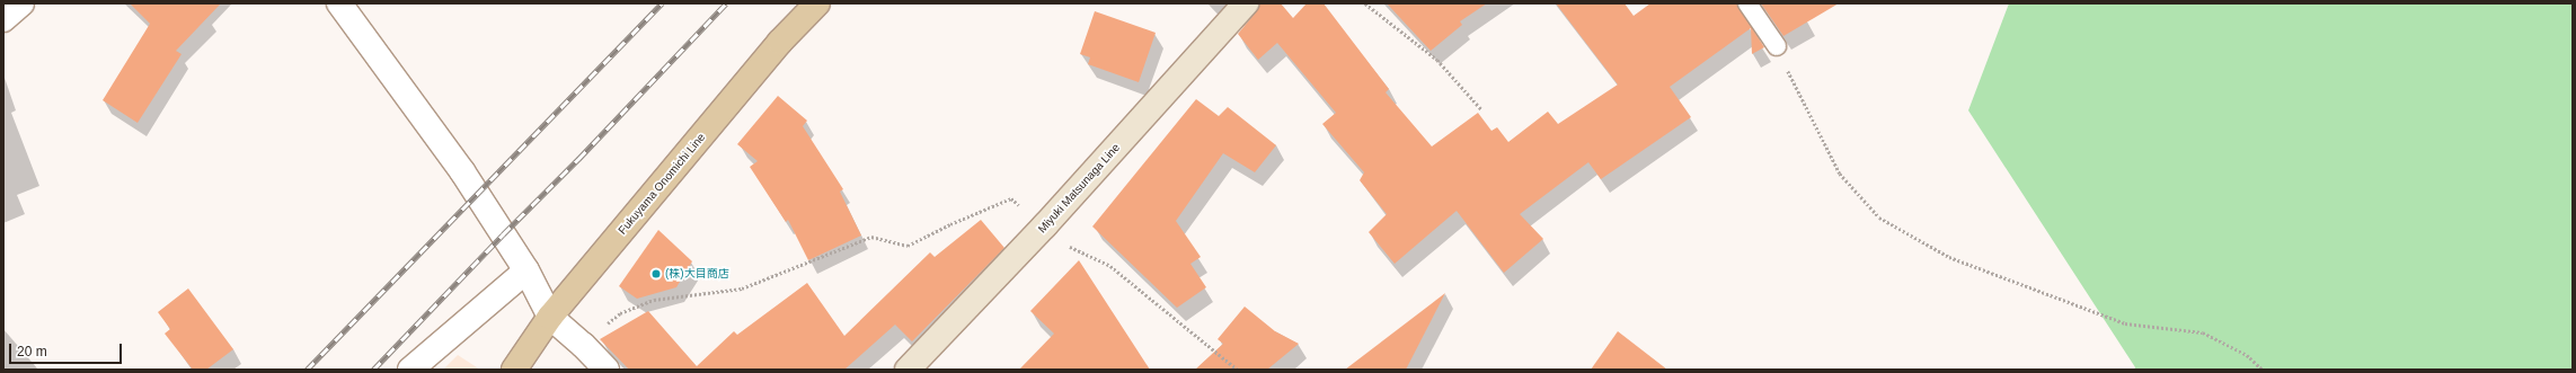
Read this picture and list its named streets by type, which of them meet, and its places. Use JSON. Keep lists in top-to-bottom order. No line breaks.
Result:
{"streets":{"main road":["Fukuyama Onomichi Line","Miyuki Matsunaga Line"]},"places":["(株)大目商店"],"scale_bar":"20 m"}
